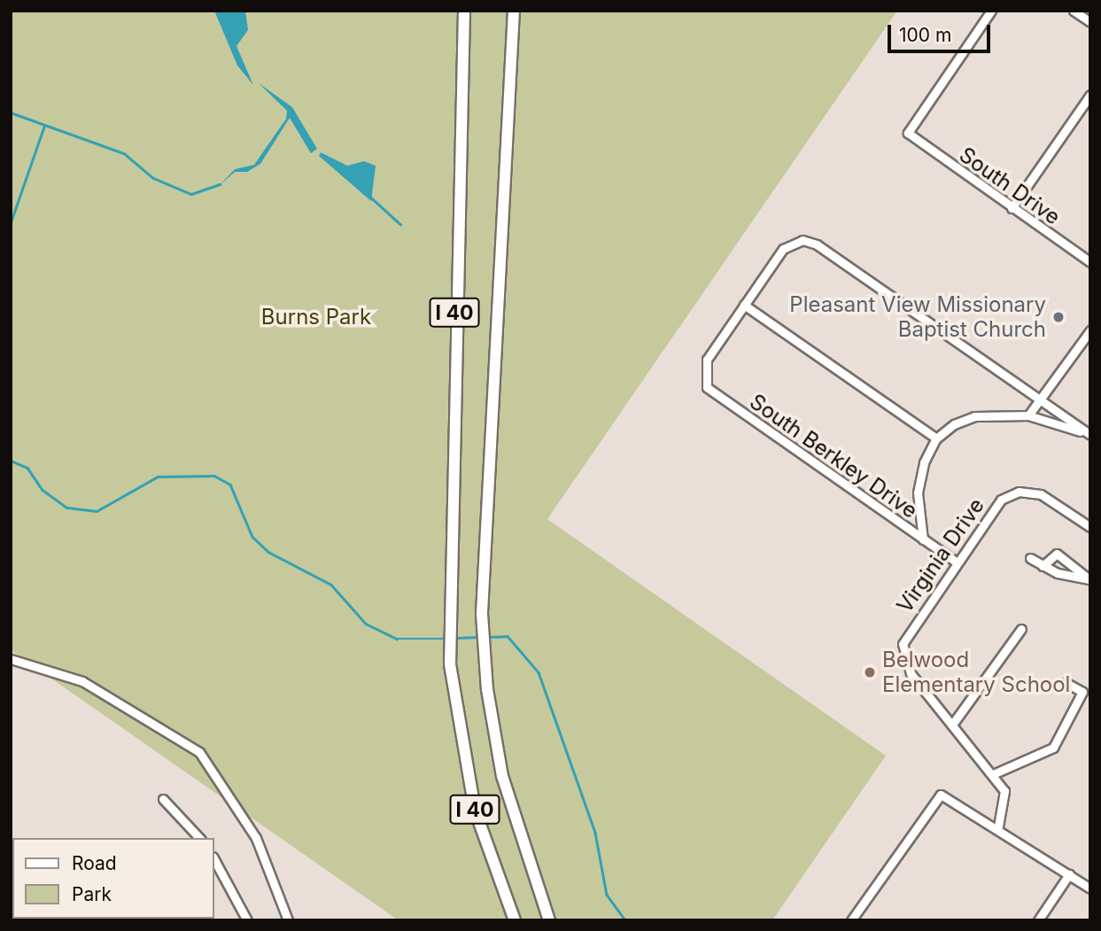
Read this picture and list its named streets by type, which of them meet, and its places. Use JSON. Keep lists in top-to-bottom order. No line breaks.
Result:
{"streets":{"highway":["I 40"],"street":["South Drive","South Berkley Drive","Virginia Drive"]},"crossings":[["South Berkley Drive","Virginia Drive"]],"parks":["Burns Park"],"places":["Pleasant View Missionary Baptist Church","Belwood Elementary School"],"legend":["Road","Park"],"scale_bar":"100 m"}
